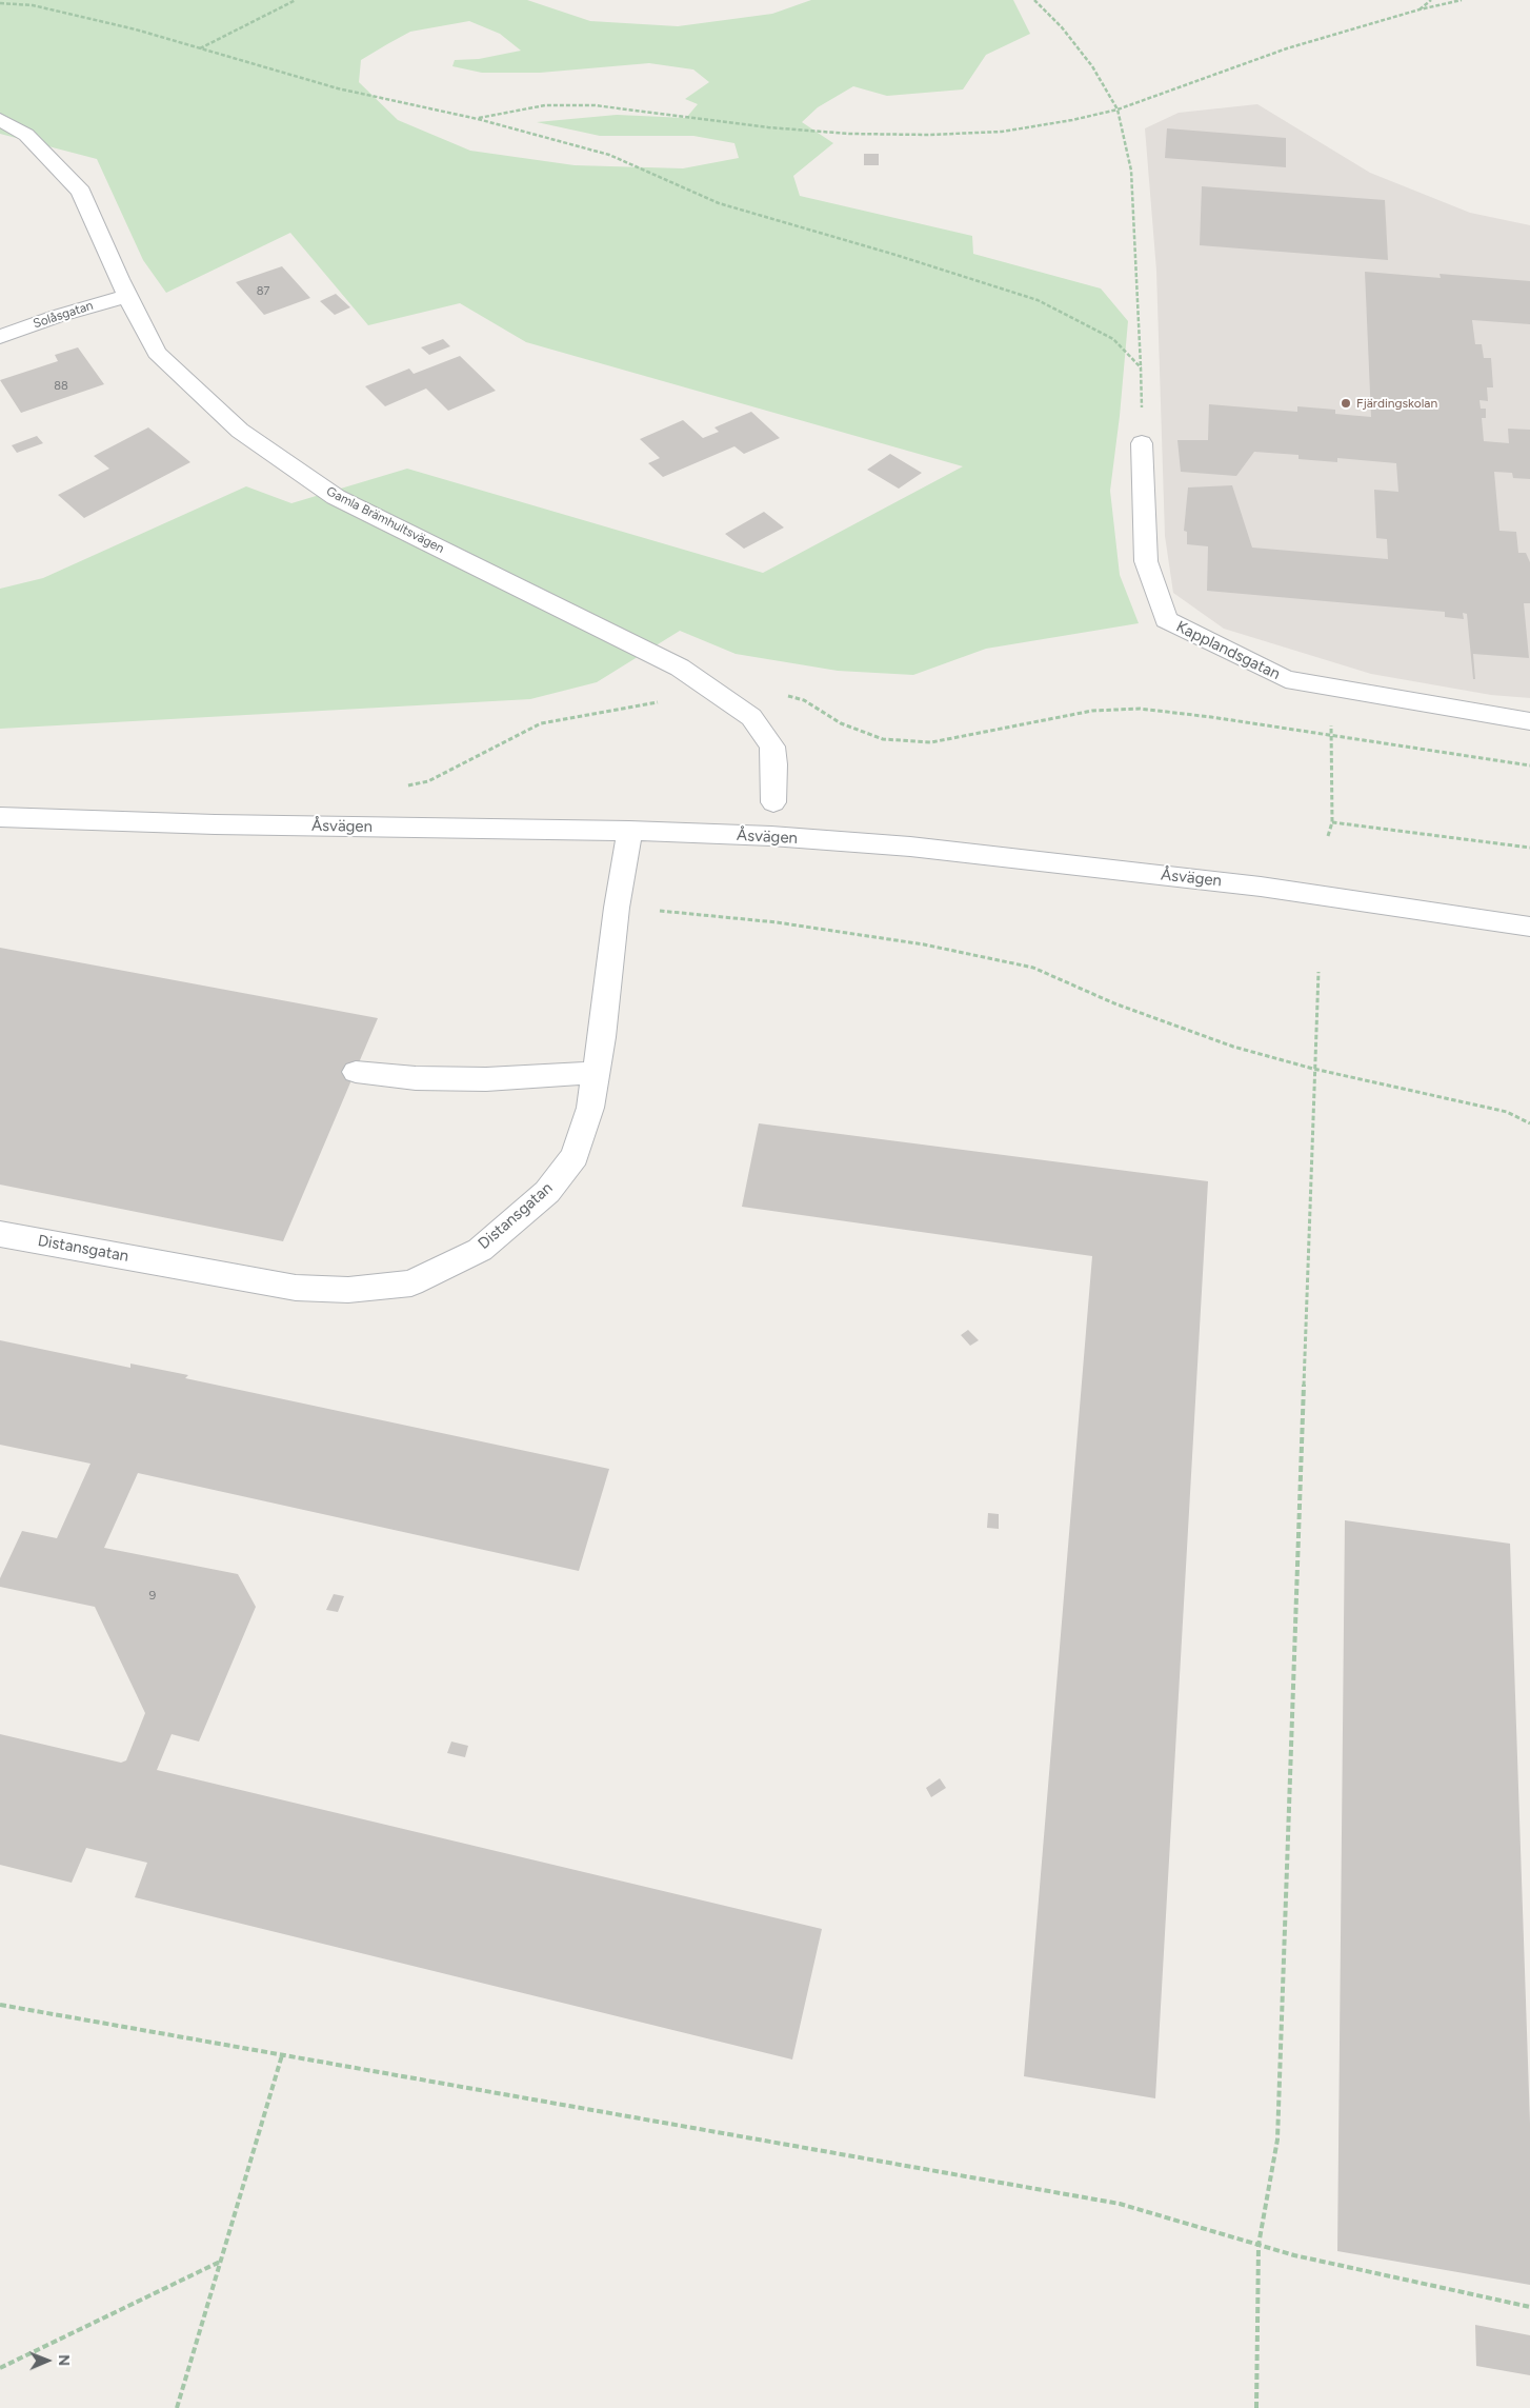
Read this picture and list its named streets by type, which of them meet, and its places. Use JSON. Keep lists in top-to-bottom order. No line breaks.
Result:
{"streets":{"street":["Solåsgatan","Gamla Brämhultsvägen","Kapplandsgatan","Åsvägen","Distansgatan"]},"crossings":[["Solåsgatan","Gamla Brämhultsvägen"],["Åsvägen","Distansgatan"]],"places":["Fjärdingskolan"],"house_numbers":["87","88","9"],"north":"right"}
